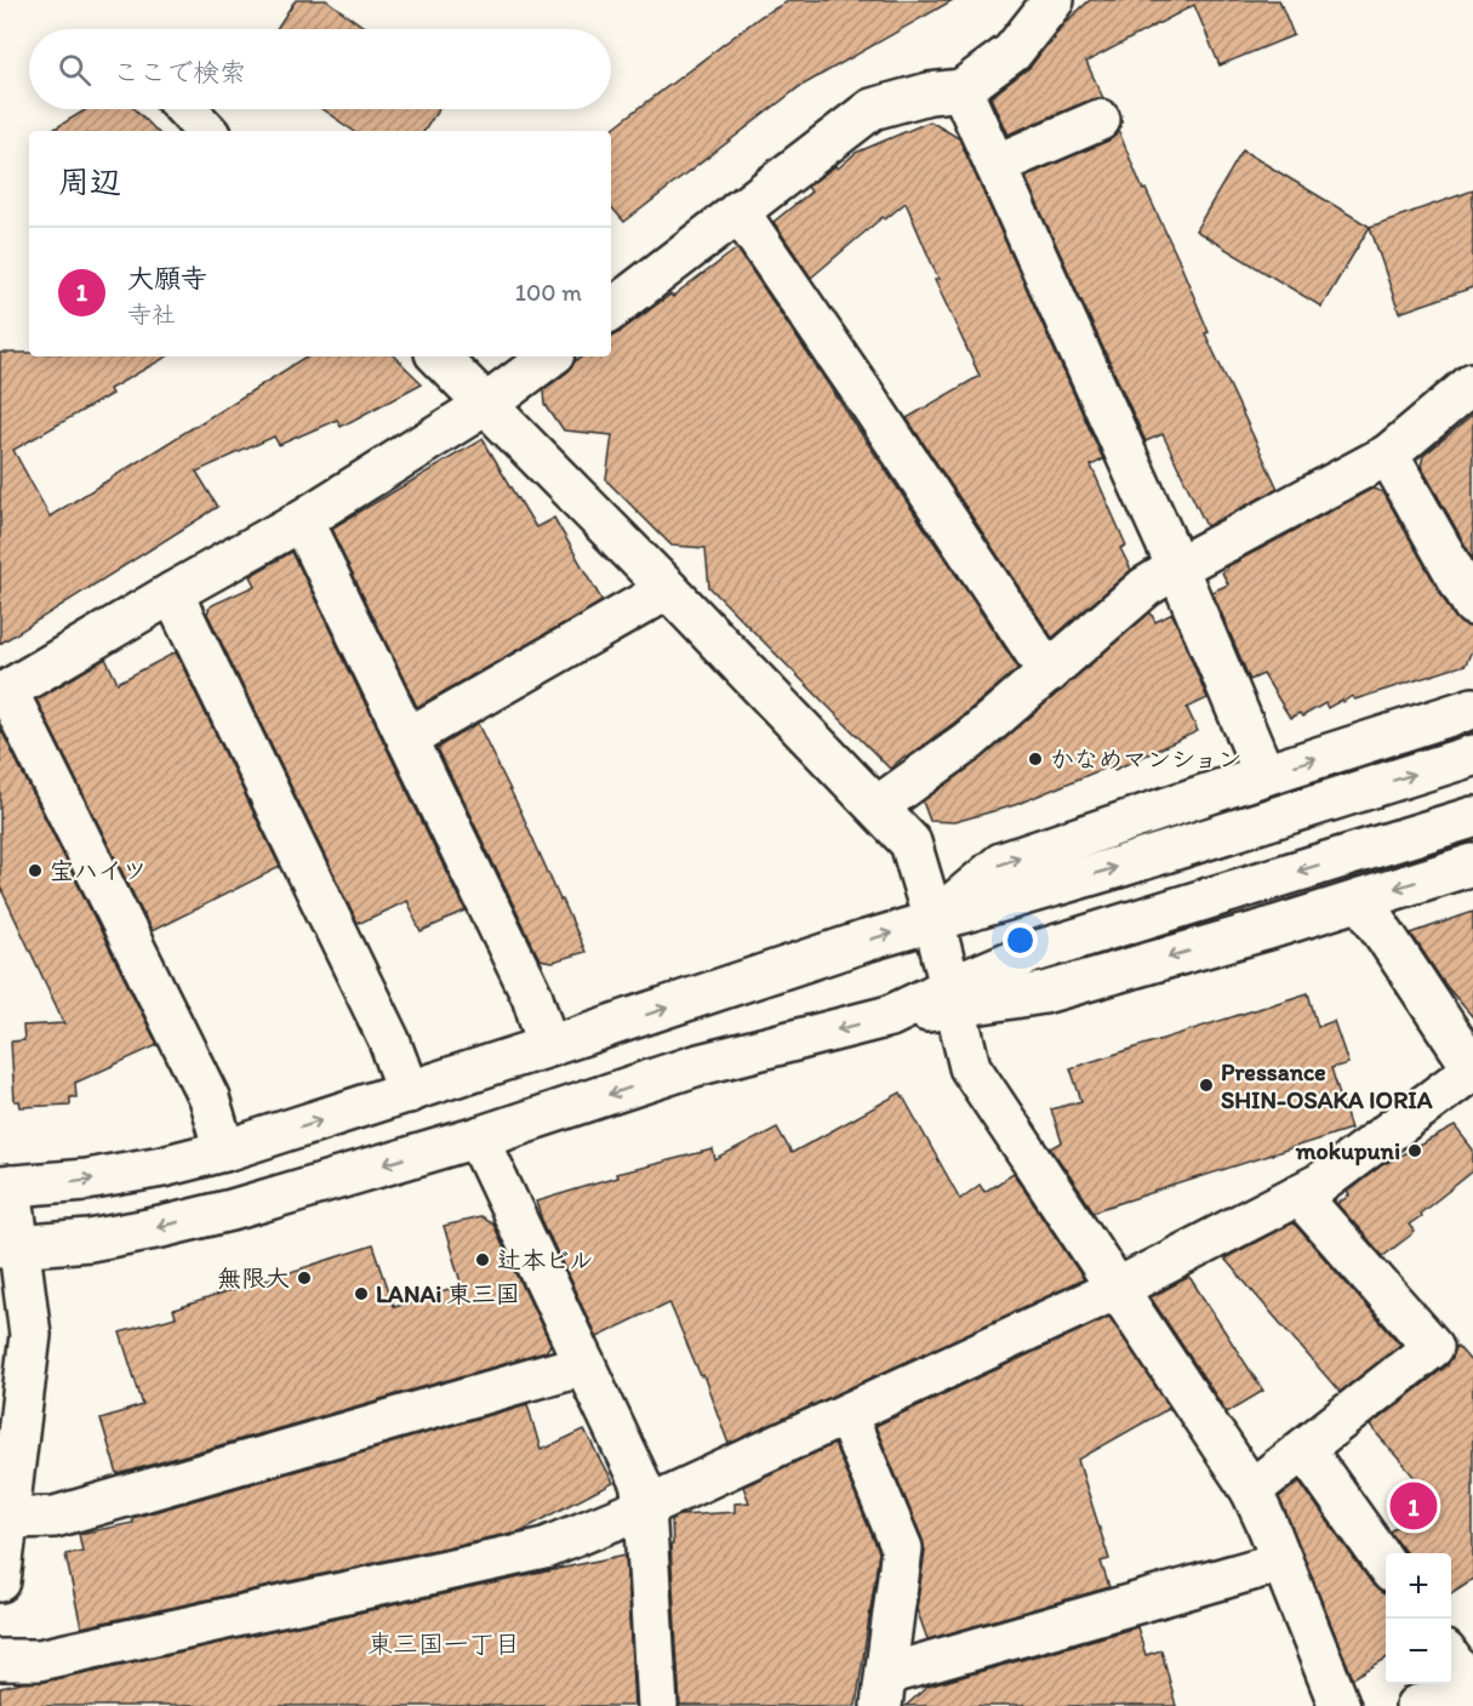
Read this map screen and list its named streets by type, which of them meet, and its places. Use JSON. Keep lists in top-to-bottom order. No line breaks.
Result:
{"districts":["東三国一丁目"],"places":["かなめマンション","宝ハイツ","Pressance SHIN-OSAKA IORIA","mokupuni","辻本ビル","無限大","LANAi 東三国"],"page":{"search":"ここで検索","heading":"周辺","list":[{"mark":"1","name":"大願寺","note":"寺社","value":"100 m"}],"pins":"1","map_buttons":["+","−"]}}
